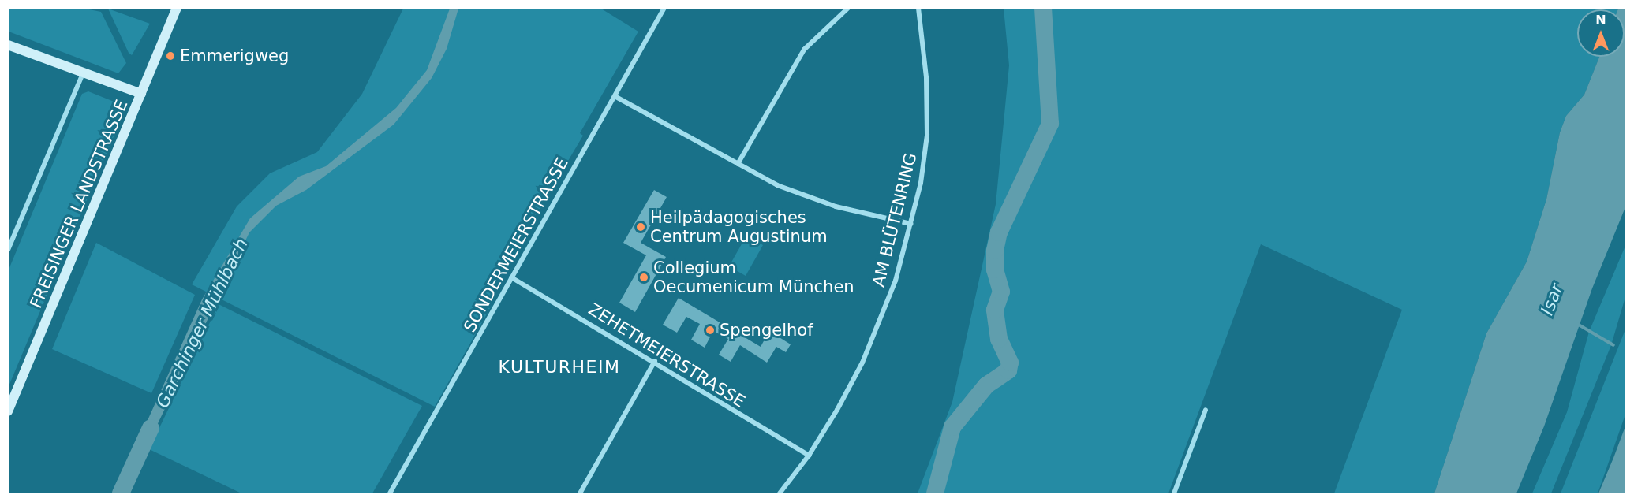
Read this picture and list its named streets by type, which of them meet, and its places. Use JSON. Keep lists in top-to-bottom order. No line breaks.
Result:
{"streets":{"main road":["FREISINGER LANDSTRASSE"],"street":["AM BLÜTENRING","SONDERMEIERSTRASSE","ZEHETMEIERSTRASSE"]},"crossings":[["AM BLÜTENRING","ZEHETMEIERSTRASSE"],["SONDERMEIERSTRASSE","ZEHETMEIERSTRASSE"]],"districts":["KULTURHEIM"],"water":["Isar","Garchinger Mühlbach"],"places":["Emmerigweg","Heilpädagogisches Centrum Augustinum","Collegium Oecumenicum München","Spengelhof"],"north":"top"}
